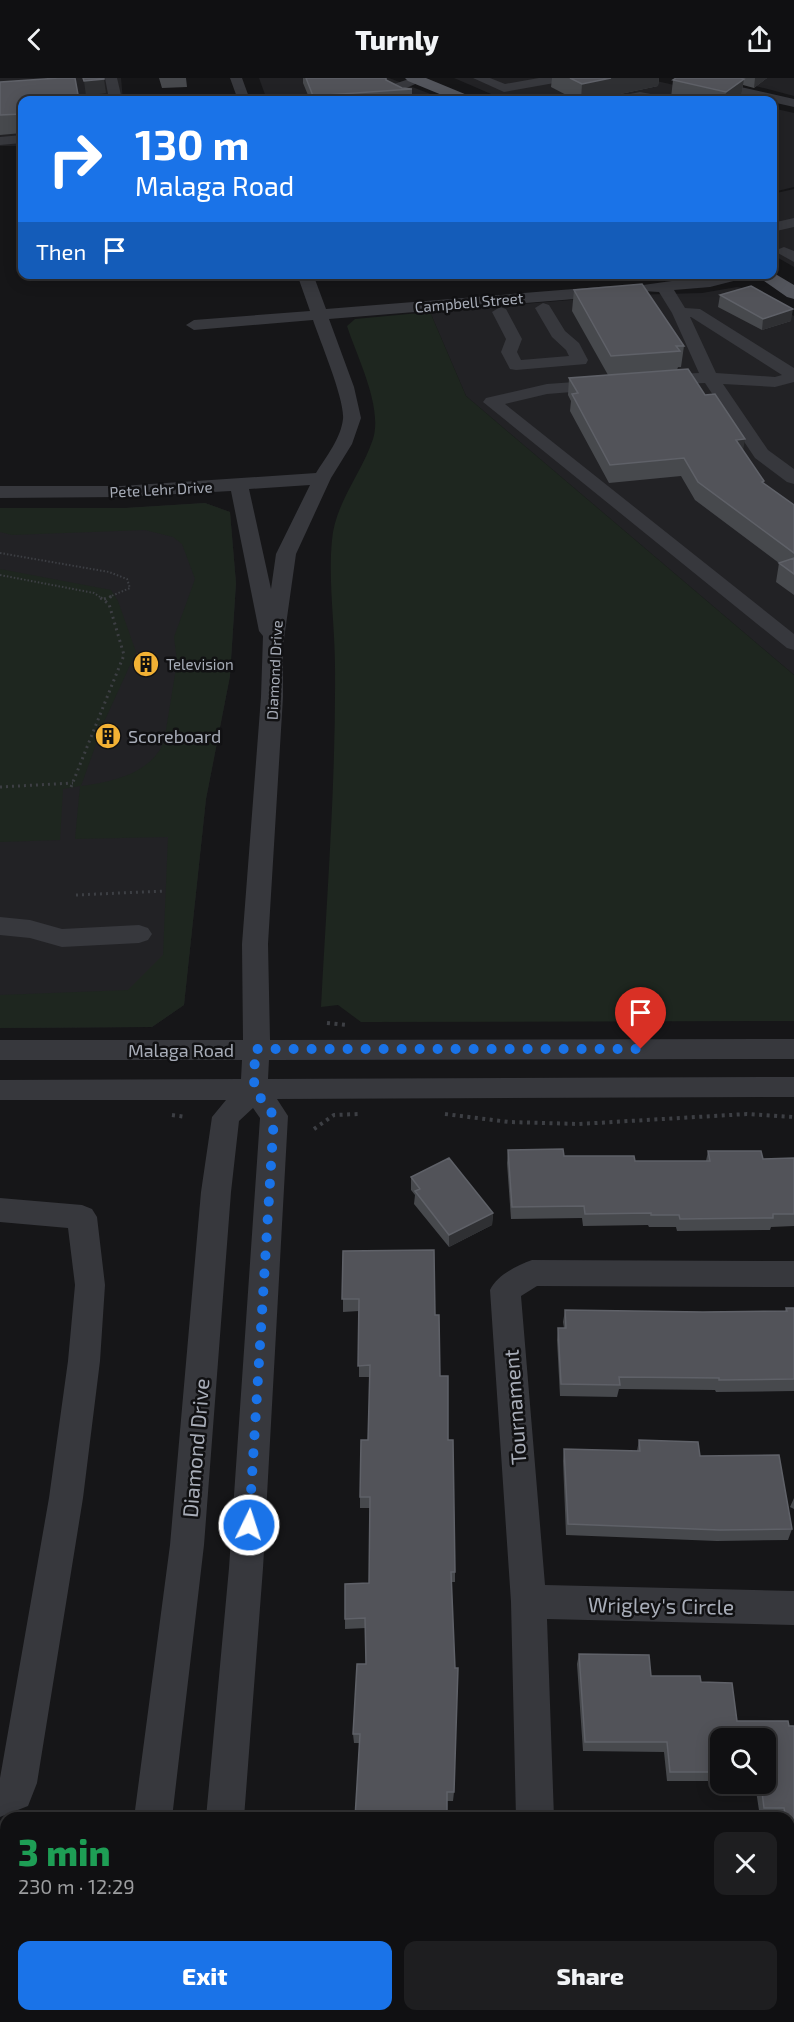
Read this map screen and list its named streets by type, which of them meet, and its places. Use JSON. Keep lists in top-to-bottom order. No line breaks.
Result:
{"streets":{"street":["Campbell Street","Pete Lehr Drive","Diamond Drive","Malaga Road","Tournament","Wrigley's Circle"]},"crossings":[["Campbell Street","Diamond Drive"],["Pete Lehr Drive","Diamond Drive"],["Diamond Drive","Malaga Road"],["Tournament","Wrigley's Circle"]],"places":{"building":["Television","Scoreboard"]},"page":{"header":"Turnly","turn":["130 m","Malaga Road"],"then":"Then","heading":["3 min","230 m · 12:29"],"buttons":["Exit","Share"]}}
